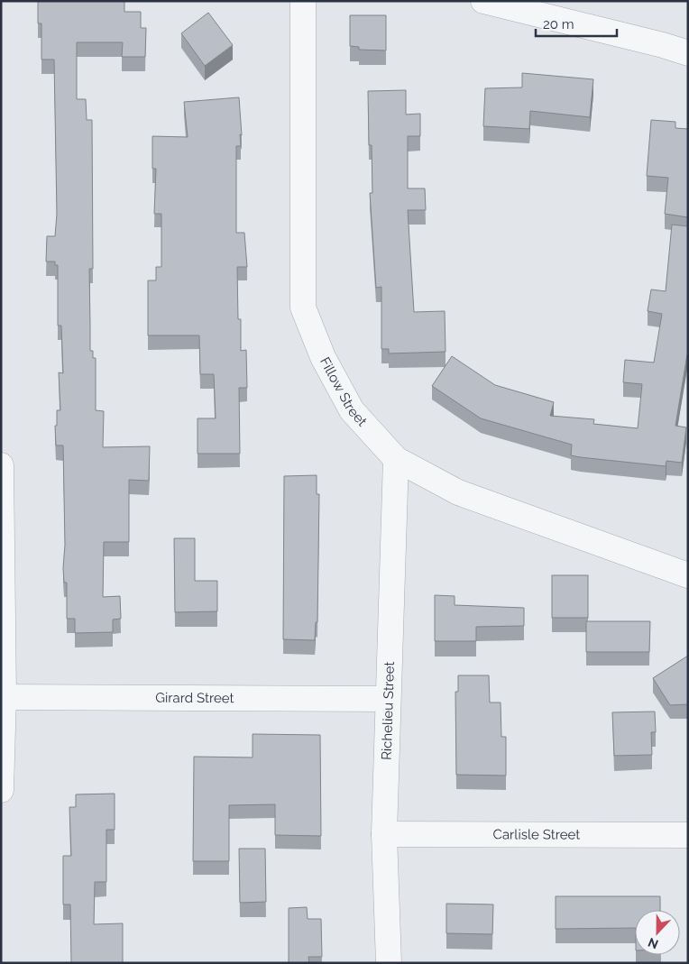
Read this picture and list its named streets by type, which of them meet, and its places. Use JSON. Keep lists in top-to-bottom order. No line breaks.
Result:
{"streets":{"street":["Fillow Street","Girard Street","Richelieu Street","Carlisle Street"]},"crossings":[["Fillow Street","Richelieu Street"],["Girard Street","Richelieu Street"],["Richelieu Street","Carlisle Street"]],"scale_bar":"20 m","north":"bottom"}
